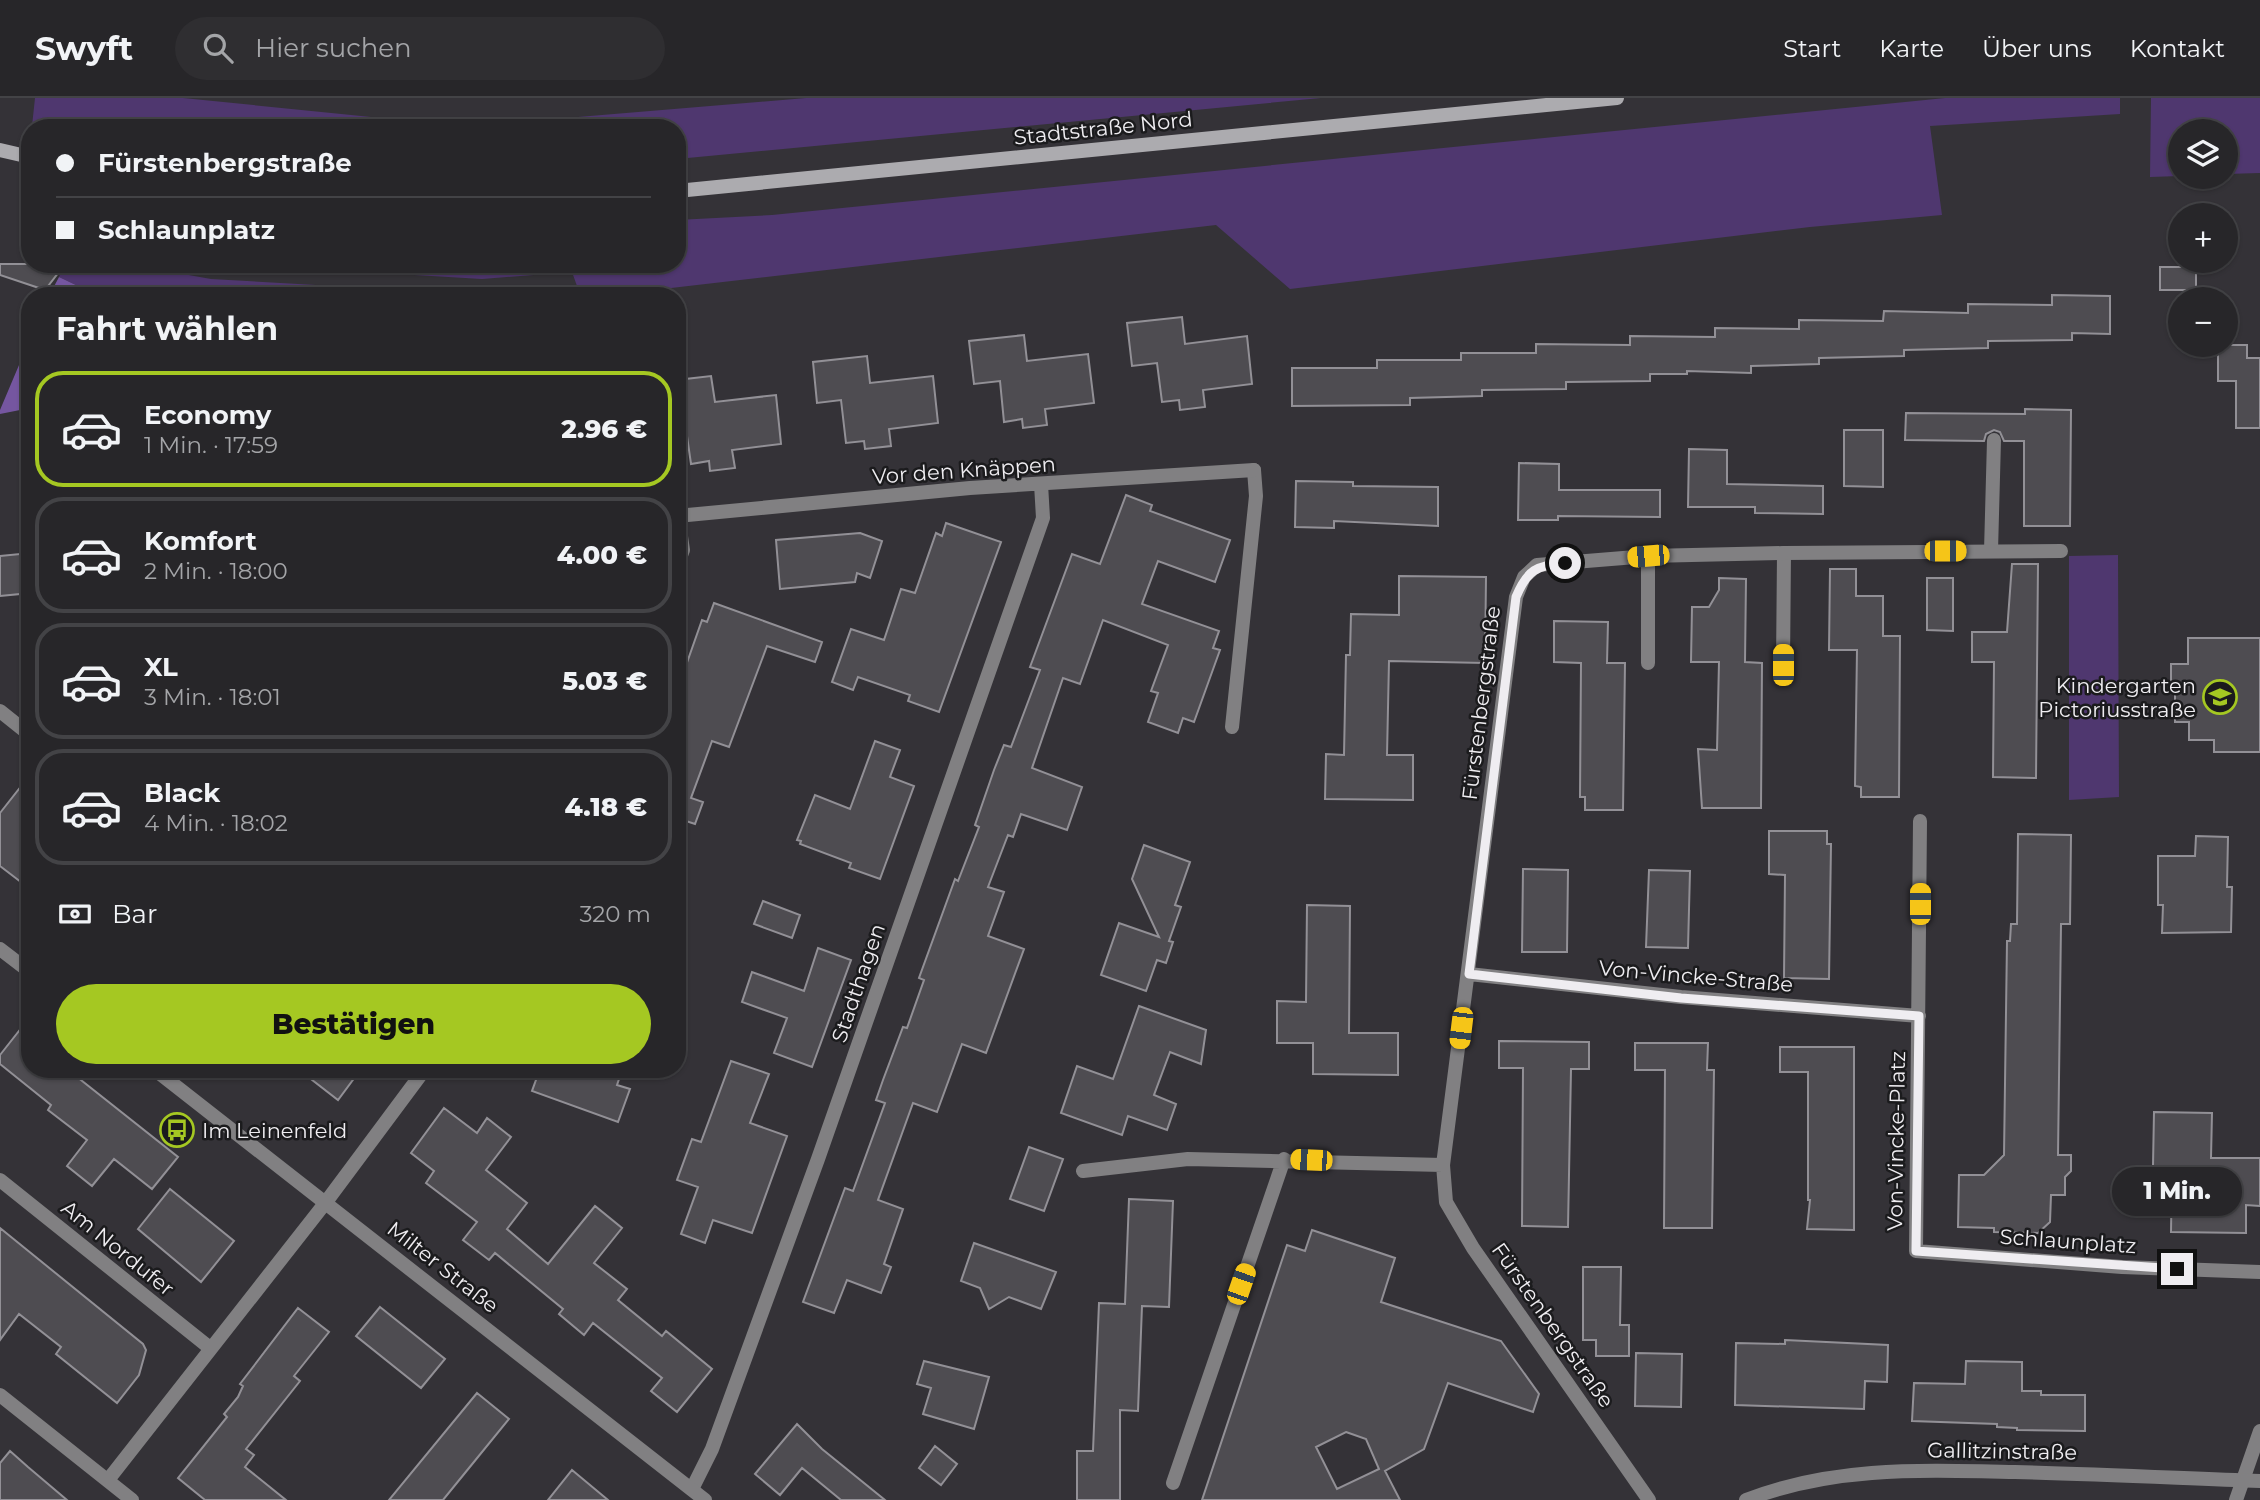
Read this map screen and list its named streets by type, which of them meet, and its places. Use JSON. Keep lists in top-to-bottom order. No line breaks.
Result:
{"streets":{"main road":["Stadtstraße Nord"],"street":["Vor den Knäppen","Fürstenbergstraße","Von-Vincke-Straße","Stadthagen","Von-Vincke-Platz","Schlaunplatz","Am Nordufer","Milter Straße","Gallitzinstraße"]},"crossings":[["Vor den Knäppen","Stadthagen"],["Fürstenbergstraße","Von-Vincke-Straße"],["Von-Vincke-Straße","Von-Vincke-Platz"],["Stadthagen","Milter Straße"],["Von-Vincke-Platz","Schlaunplatz"]],"places":{"school or university":["Kindergarten Pictoriusstraße"],"bus stop":["Im Leinenfeld"]},"page":{"header":"Swyft","search":"Hier suchen","nav":["Start","Karte","Über uns","Kontakt"],"map_buttons":["+","−"],"banner":["Fürstenbergstraße","Schlaunplatz"],"heading":"Fahrt wählen","list":[{"name":"Economy","note":"1 Min. · 17:59","value":"2.96 €"},{"name":"Komfort","note":"2 Min. · 18:00","value":"4.00 €"},{"name":"XL","note":"3 Min. · 18:01","value":"5.03 €"},{"name":"Black","note":"4 Min. · 18:02","value":"4.18 €"}],"pay":["Bar","320 m"],"buttons":"Bestätigen","bubble":"1 Min."}}
